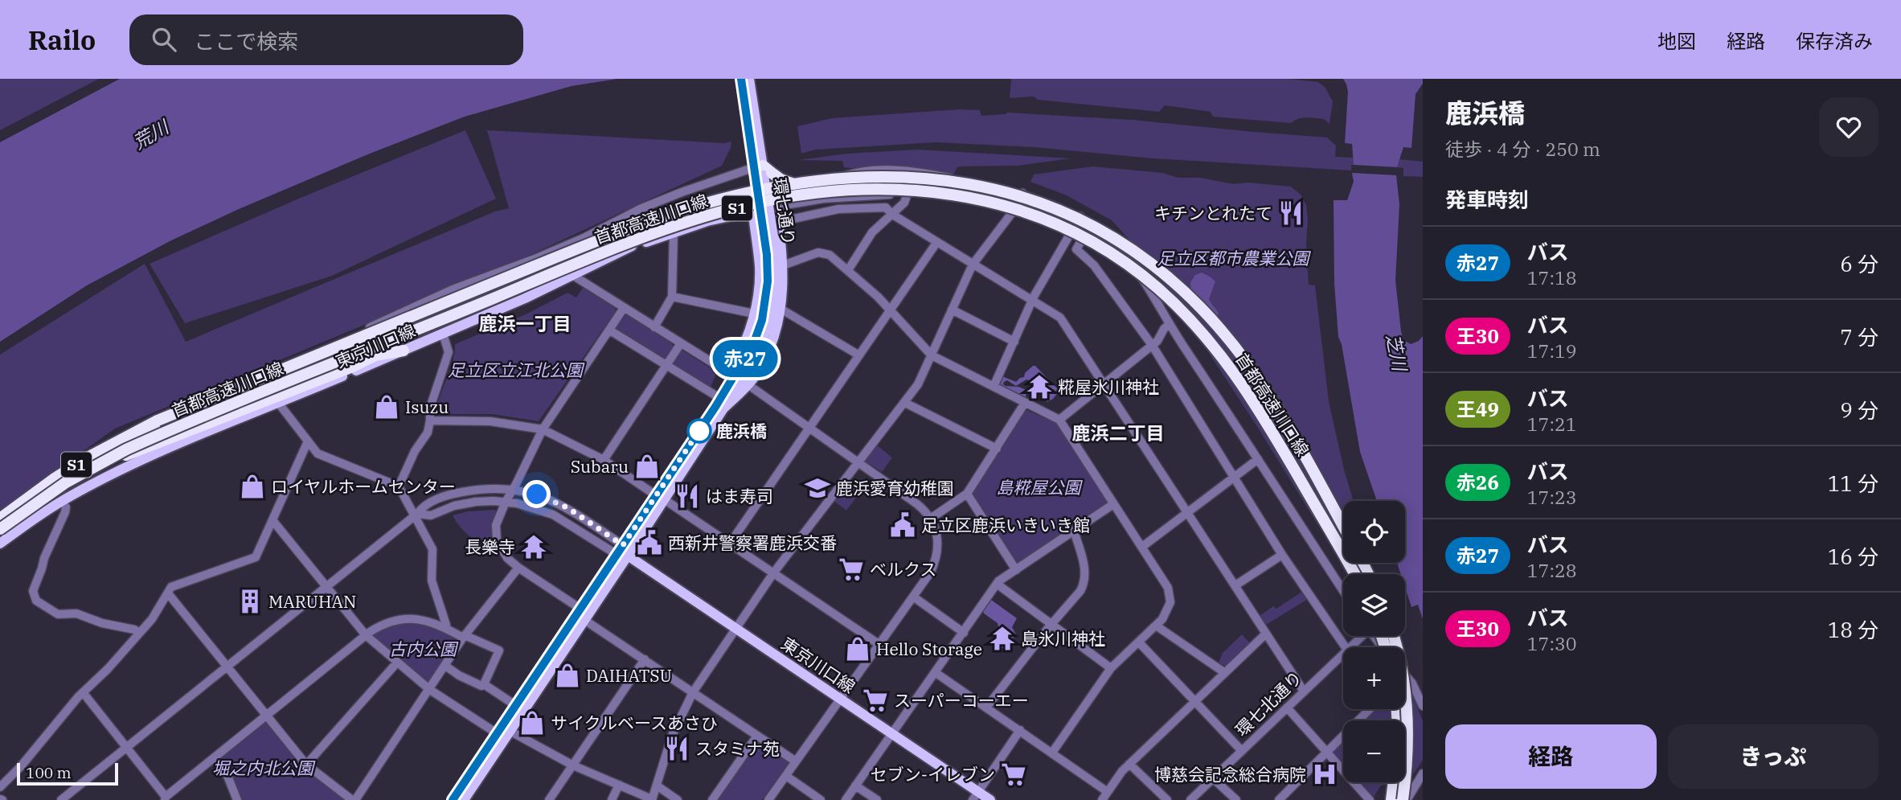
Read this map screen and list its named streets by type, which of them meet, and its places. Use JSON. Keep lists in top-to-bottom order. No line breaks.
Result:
{"streets":{"highway":["S1","首都高速川口線"],"main road":["環七通り","東京川口線"],"street":["環七北通り"]},"crossings":[["S1","首都高速川口線"],["S1","東京川口線"],["環七通り","東京川口線"]],"districts":["鹿浜一丁目","鹿浜二丁目"],"water":["荒川","芝川"],"parks":["足立区都市農業公園","足立区立江北公園","島糀屋公園","古内公園","堀之内北公園"],"places":{"restaurant":["キチンとれたて","はま寿司","スタミナ苑"],"temple":["糀屋氷川神社","長樂寺","島氷川神社"],"shop":["Isuzu","Subaru","ロイヤルホームセンター","Hello Storage","DAIHATSU","サイクルベースあさひ"],"other":["鹿浜橋"],"school or university":["鹿浜愛育幼稚園"],"public building":["足立区鹿浜いきいき館","西新井警察署鹿浜交番"],"supermarket":["ベルクス","スーパーコーエー","セブン-イレブン"],"building":["MARUHAN"],"hospital":["博慈会記念総合病院"]},"lines":["bus line 赤27"],"scale_bar":"100 m","page":{"header":"Railo","search":"ここで検索","nav":["地図","経路","保存済み"],"on_map":"赤27","heading":[["鹿浜橋","徒歩 · 4 分 · 250 m"],"発車時刻"],"list":[{"mark":"赤27","name":"バス","note":"17:18","value":"6 分"},{"mark":"王30","name":"バス","note":"17:19","value":"7 分"},{"mark":"王49","name":"バス","note":"17:21","value":"9 分"},{"mark":"赤26","name":"バス","note":"17:23","value":"11 分"},{"mark":"赤27","name":"バス","note":"17:28","value":"16 分"},{"mark":"王30","name":"バス","note":"17:30","value":"18 分"}],"map_buttons":["+","−"],"buttons":["経路","きっぷ"],"scale":"100 m"}}
